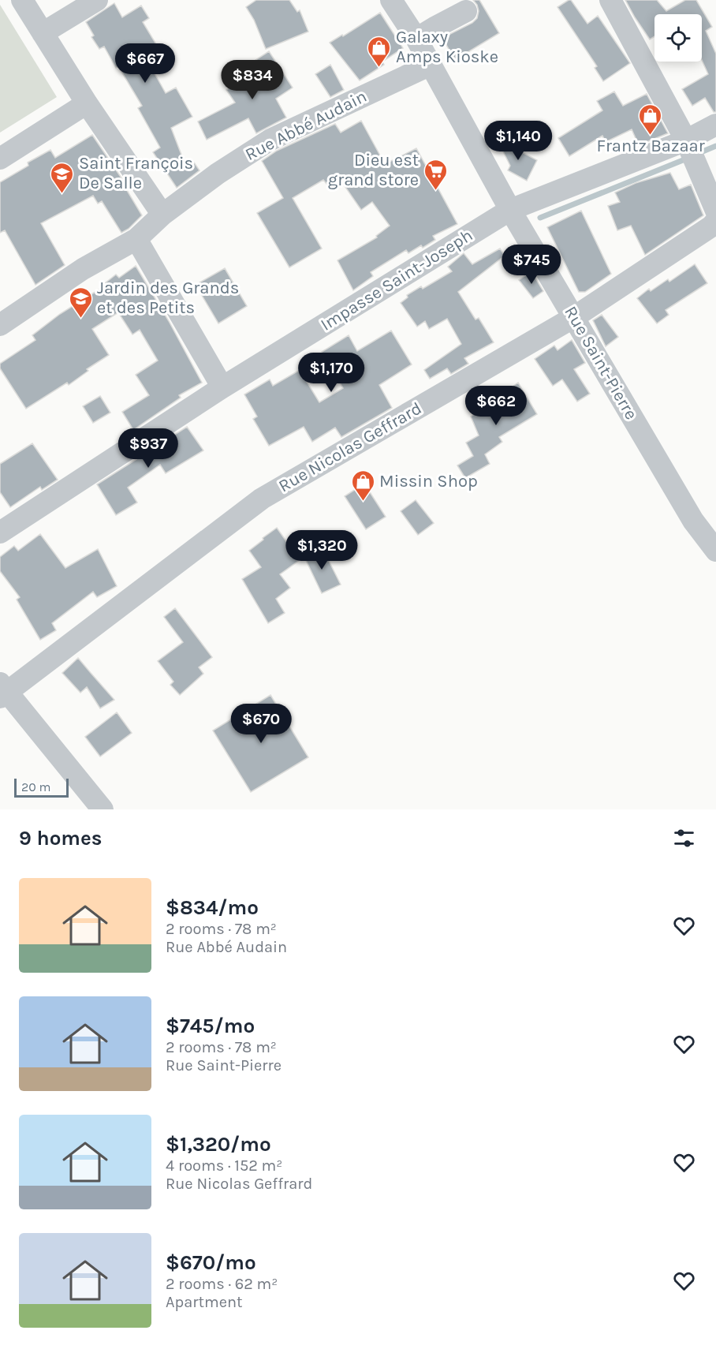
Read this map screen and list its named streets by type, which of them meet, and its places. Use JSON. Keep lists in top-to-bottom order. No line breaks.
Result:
{"streets":{"street":["Rue Abbé Audain","Impasse Saint-Joseph","Rue Saint-Pierre","Rue Nicolas Geffrard"]},"crossings":[["Rue Abbé Audain","Rue Saint-Pierre"],["Impasse Saint-Joseph","Rue Saint-Pierre"],["Rue Saint-Pierre","Rue Nicolas Geffrard"]],"places":{"shop":["Galaxy Amps Kioske","Frantz Bazaar","Missin Shop"],"supermarket":["Dieu est grand store"],"school or university":["Saint François De Salle","Jardin des Grands et des Petits"]},"scale_bar":"20 m","page":{"price":["$667","$834","$1,140","$745","$1,170","$662","$937","$1,320","$670"],"scale":"20 m","heading":"9 homes","list":[{"name":"$834/mo","note":"2 rooms · 78 m² · Rue Abbé Audain"},{"name":"$745/mo","note":"2 rooms · 78 m² · Rue Saint-Pierre"},{"name":"$1,320/mo","note":"4 rooms · 152 m² · Rue Nicolas Geffrard"},{"name":"$670/mo","note":"2 rooms · 62 m² · Apartment"}]}}
